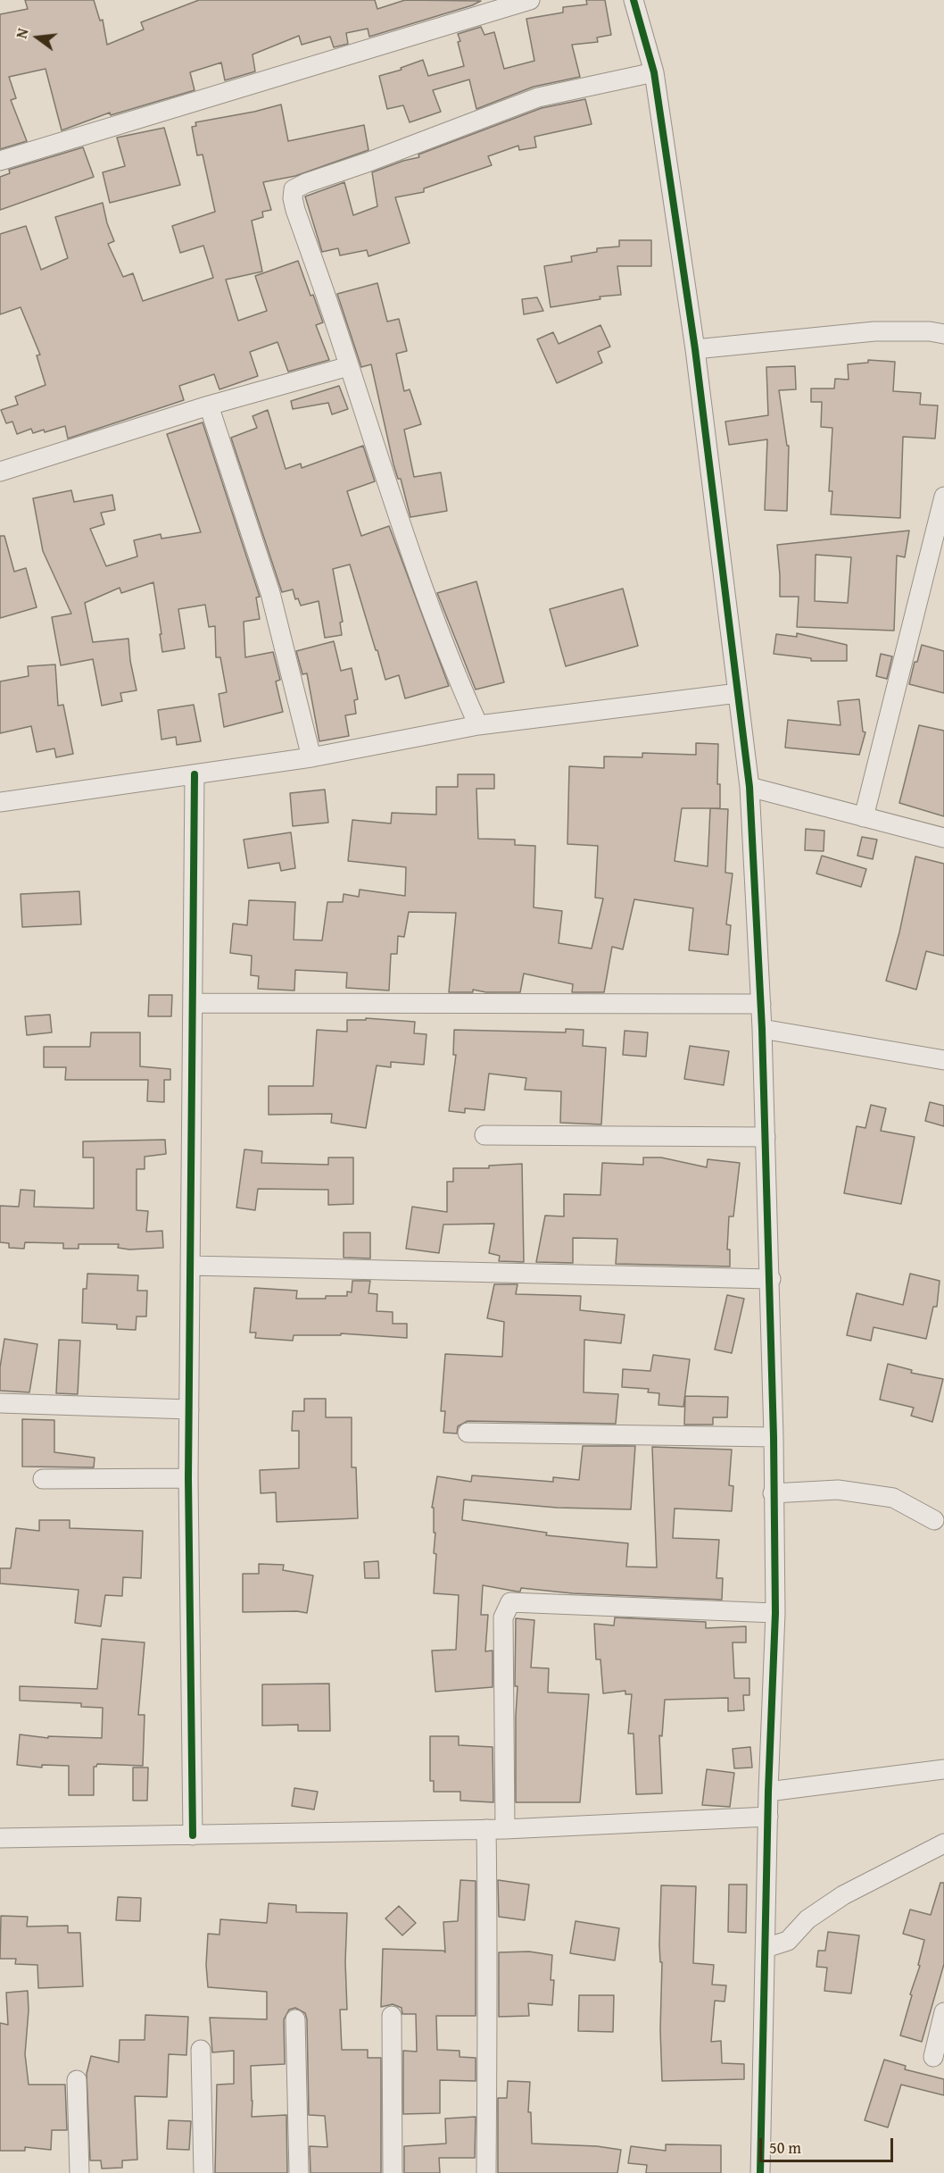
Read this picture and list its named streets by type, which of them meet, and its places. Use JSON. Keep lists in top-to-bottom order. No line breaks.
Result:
{"scale_bar":"50 m","north":"left"}
